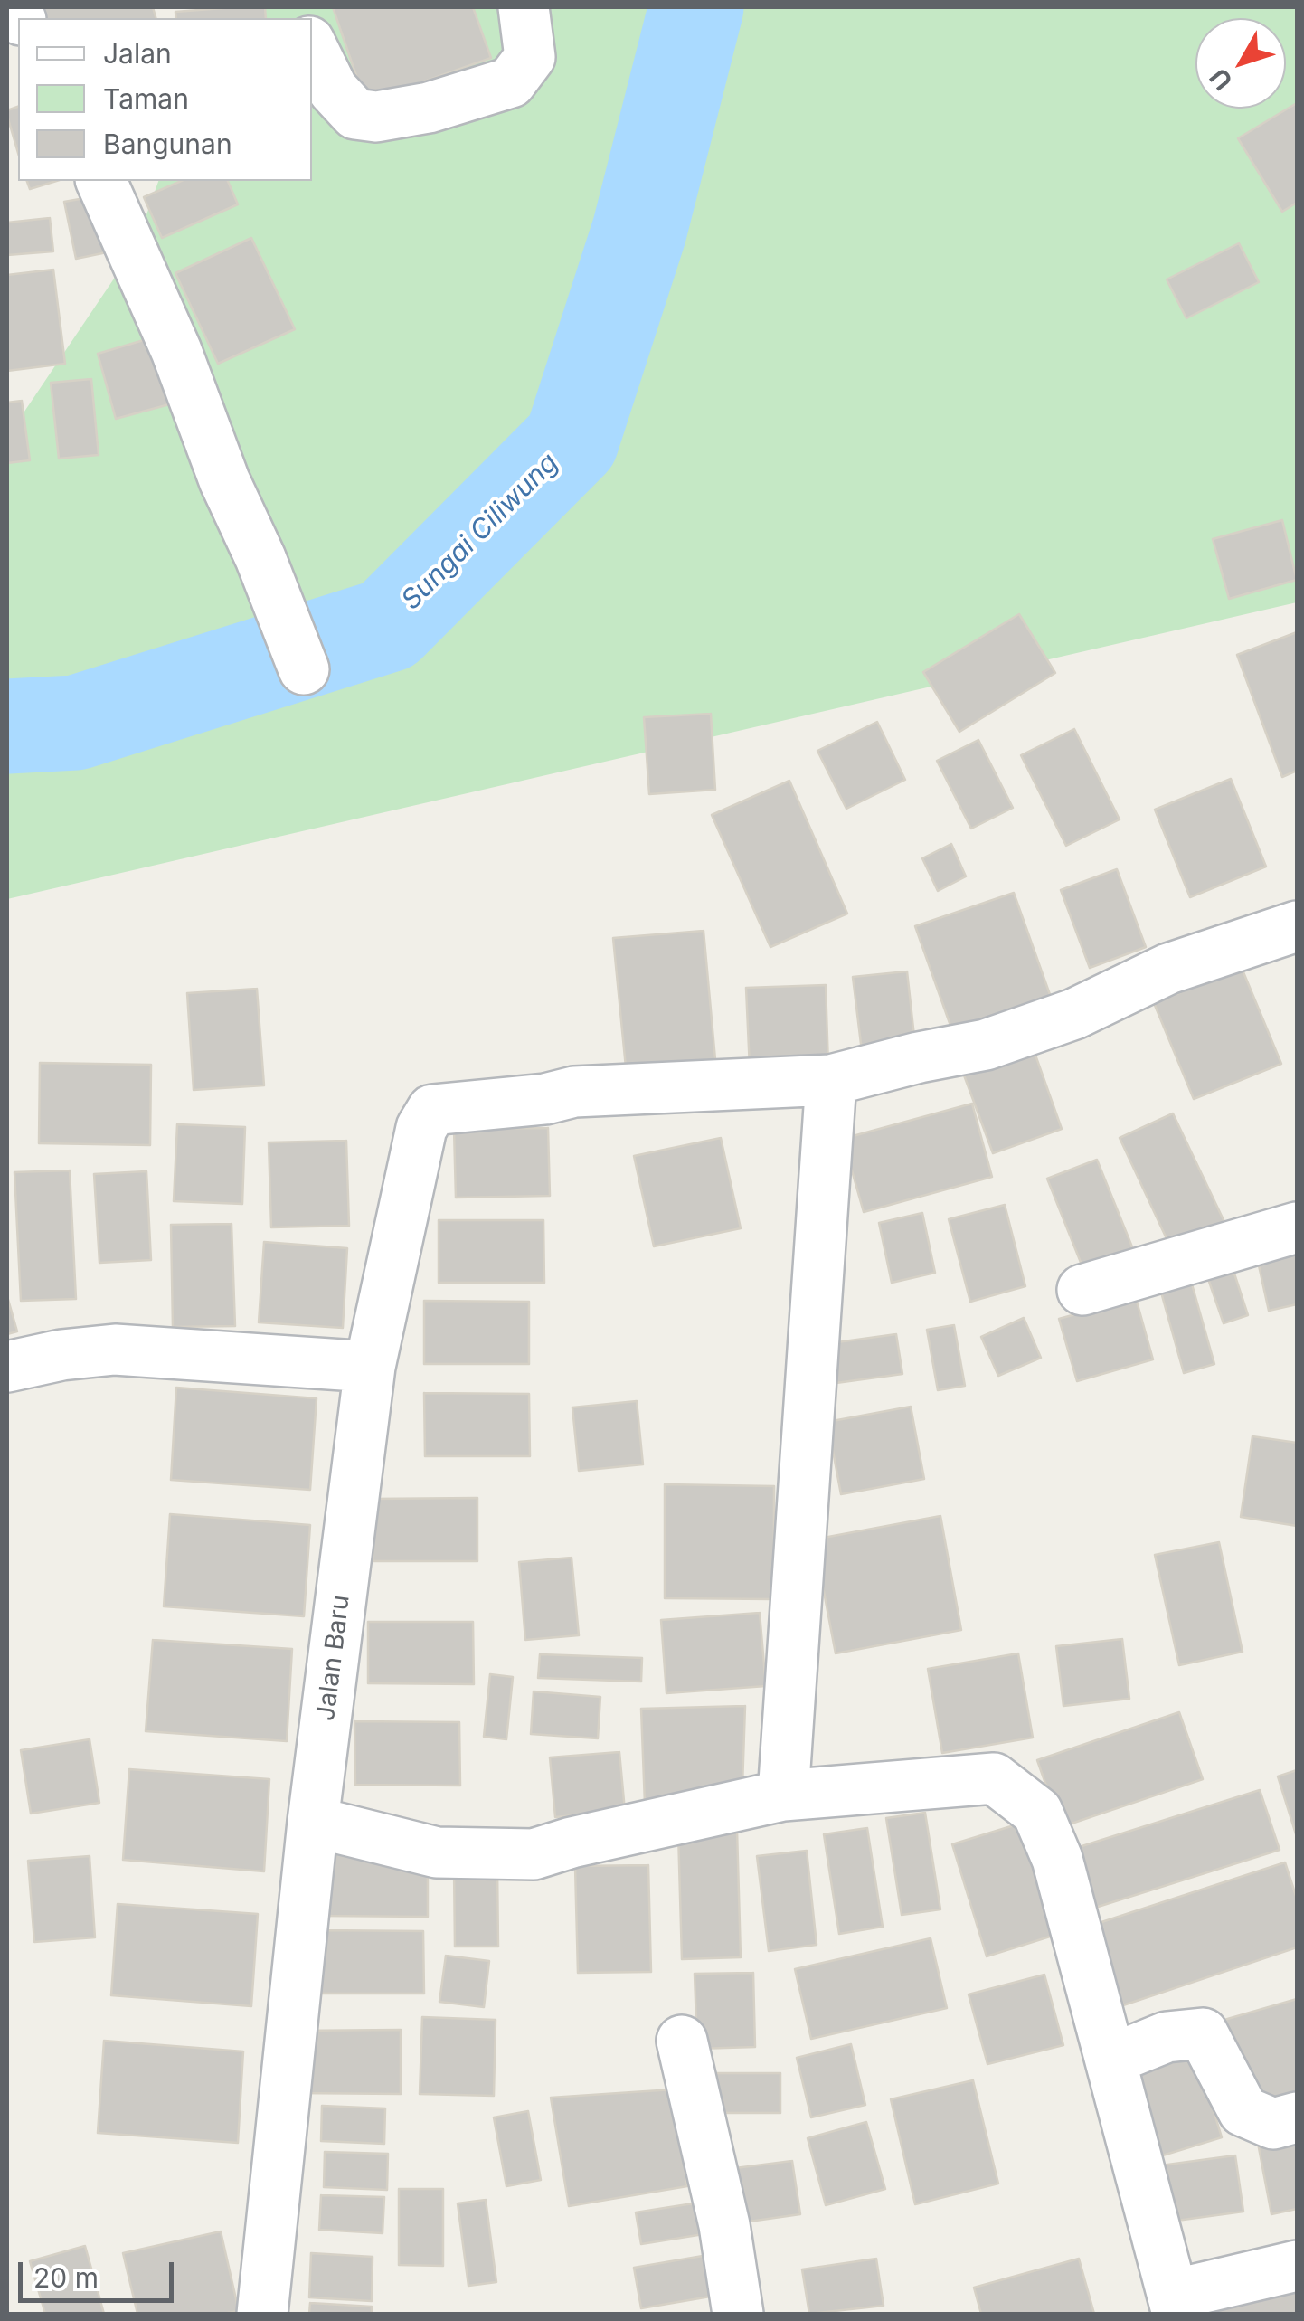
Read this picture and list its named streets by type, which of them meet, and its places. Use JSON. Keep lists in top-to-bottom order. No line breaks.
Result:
{"streets":{"street":["Jalan Baru"]},"water":["Sungai Ciliwung"],"legend":["Jalan","Taman","Bangunan"],"scale_bar":"20 m","north":"bottom left"}
